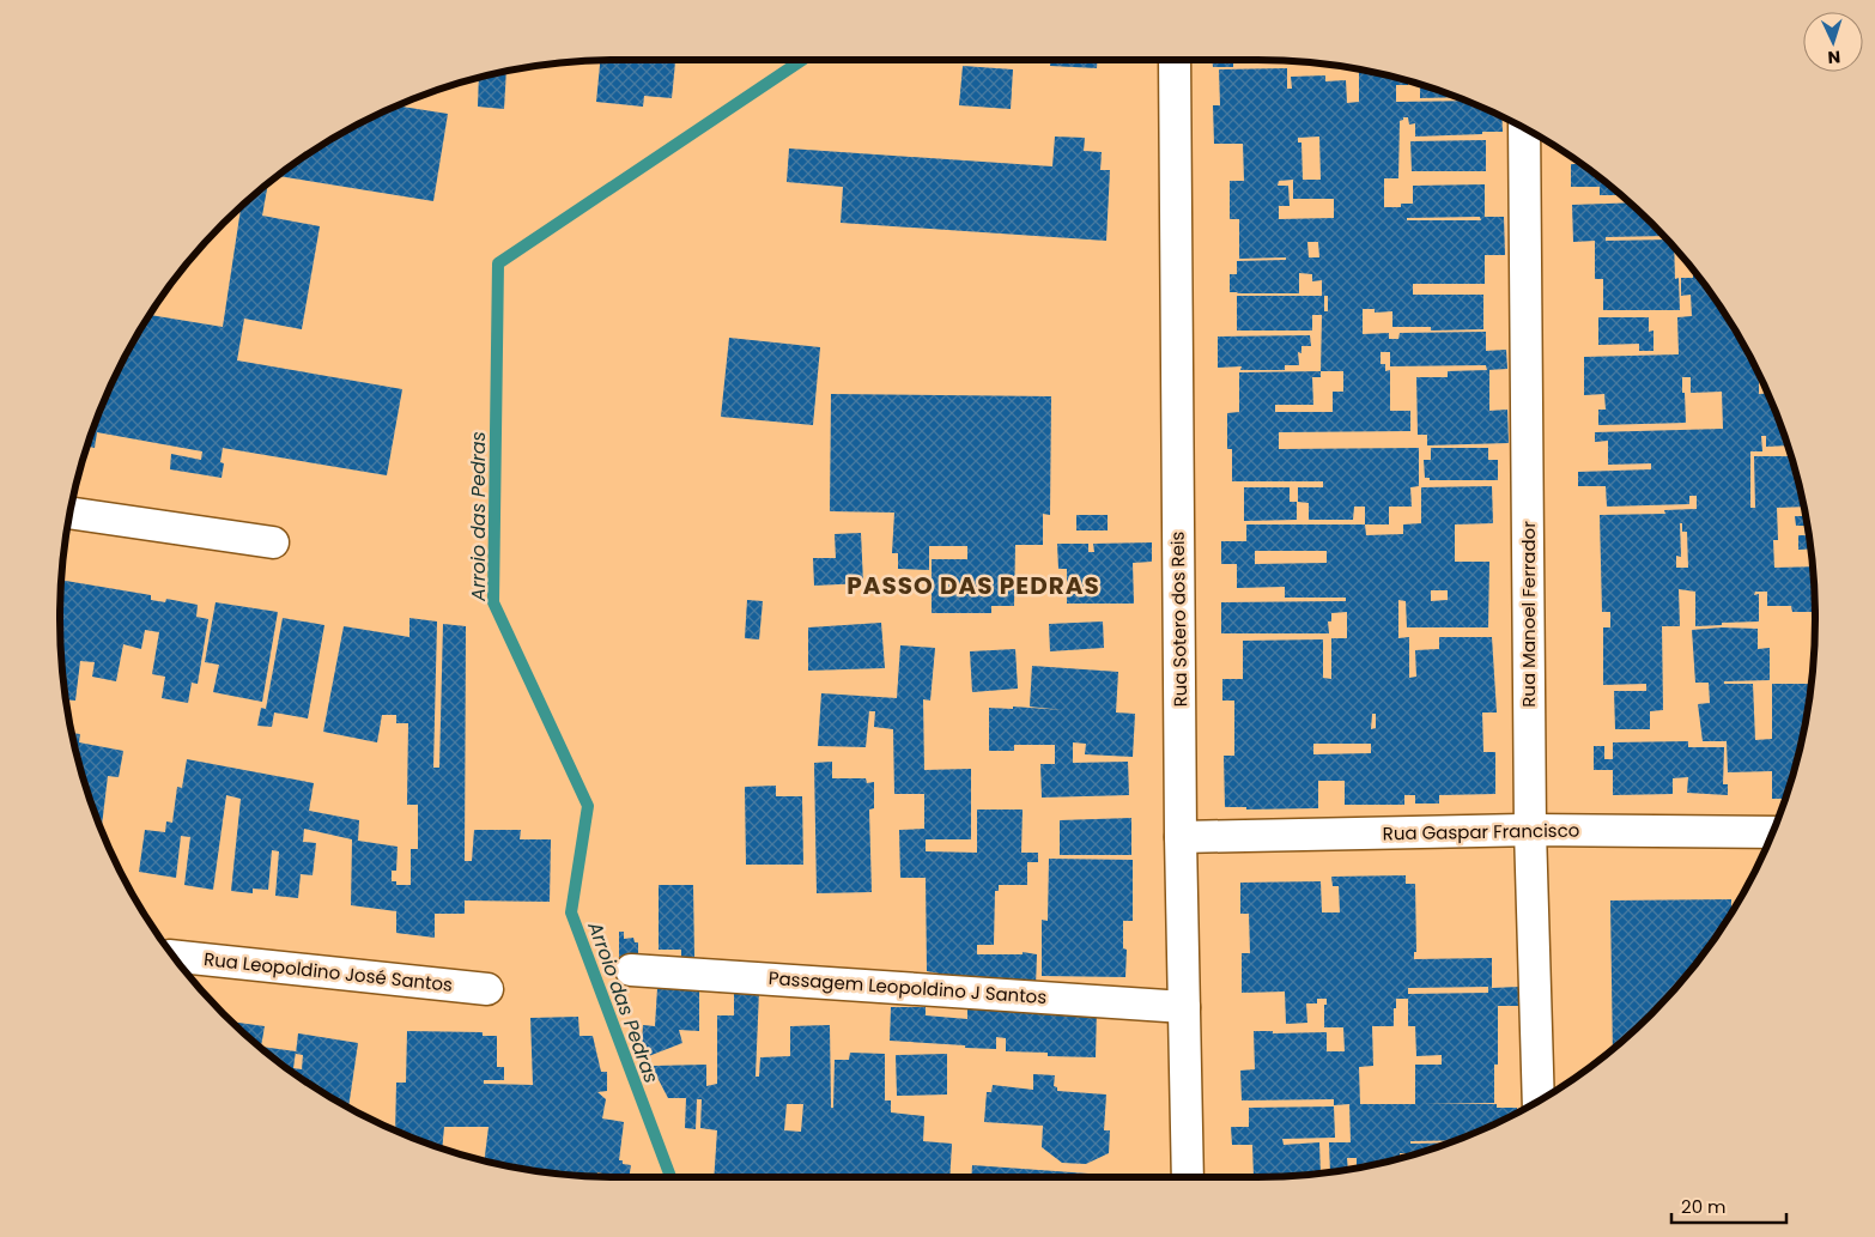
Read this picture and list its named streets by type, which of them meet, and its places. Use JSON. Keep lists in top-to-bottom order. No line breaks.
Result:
{"streets":{"street":["Rua Manoel Ferrador","Rua Sotero dos Reis","Rua Gaspar Francisco","Rua Leopoldino José Santos","Passagem Leopoldino J Santos"]},"crossings":[["Rua Manoel Ferrador","Rua Gaspar Francisco"],["Rua Sotero dos Reis","Rua Gaspar Francisco"],["Rua Sotero dos Reis","Passagem Leopoldino J Santos"]],"districts":["PASSO DAS PEDRAS"],"water":["Arroio das Pedras"],"scale_bar":"20 m","north":"bottom"}
